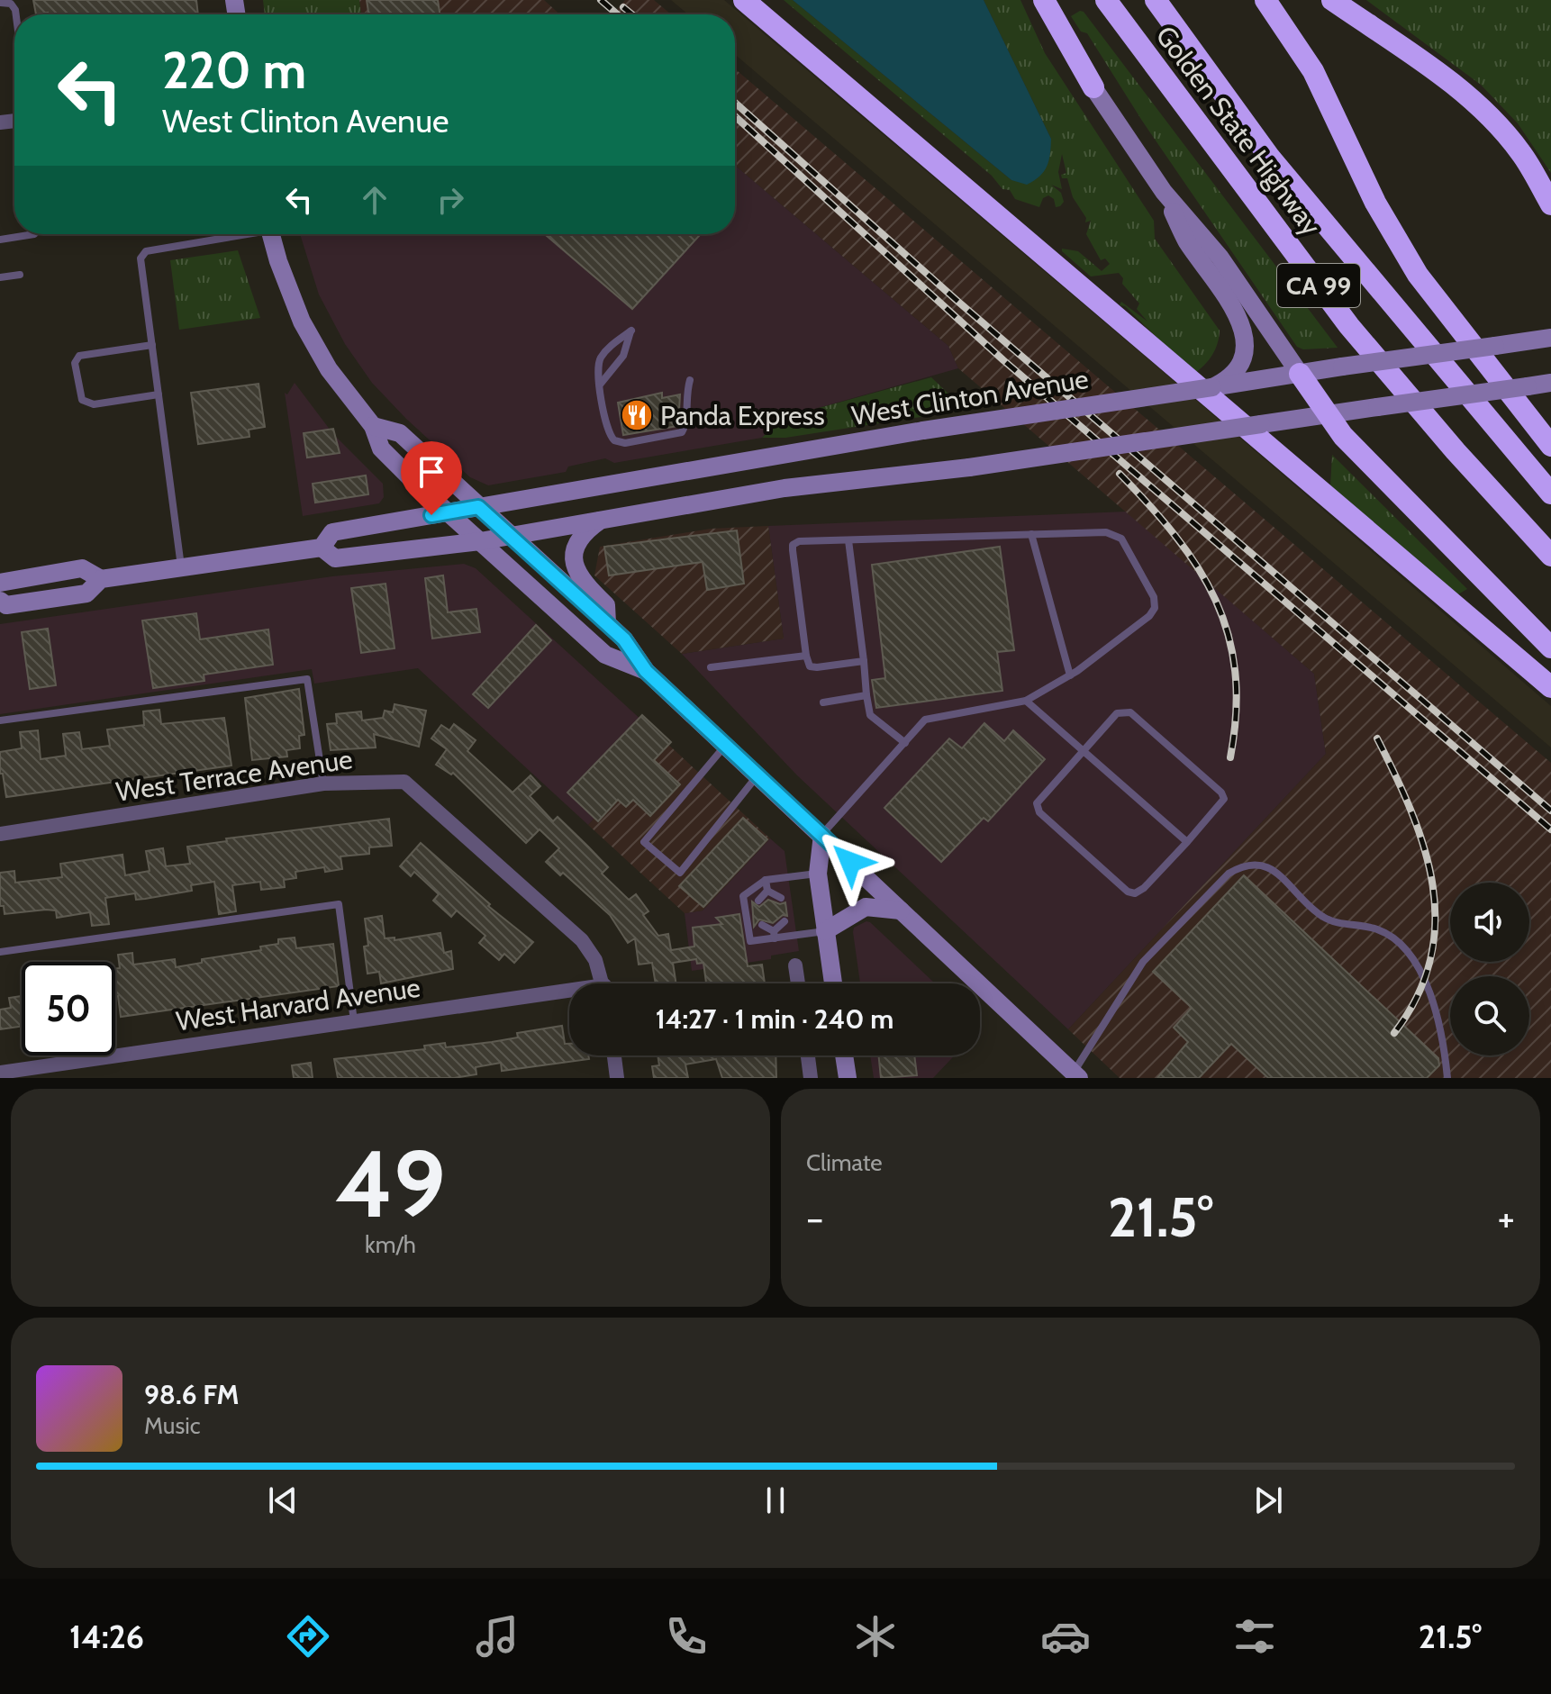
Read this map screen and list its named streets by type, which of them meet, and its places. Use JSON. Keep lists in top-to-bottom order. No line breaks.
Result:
{"streets":{"highway":["Golden State Highway","CA 99"],"main road":["West Clinton Avenue"],"street":["West Terrace Avenue","West Harvard Avenue"]},"places":{"restaurant":["Panda Express"]},"page":{"turn":["220 m","West Clinton Avenue"],"limit":"50","trip":"14:27 · 1 min · 240 m","tile":[["49","km/h"],"Climate"],"heat":["−","21.5°","+"],"song":["98.6 FM","Music"],"tabs":["14:26","21.5°"]}}
